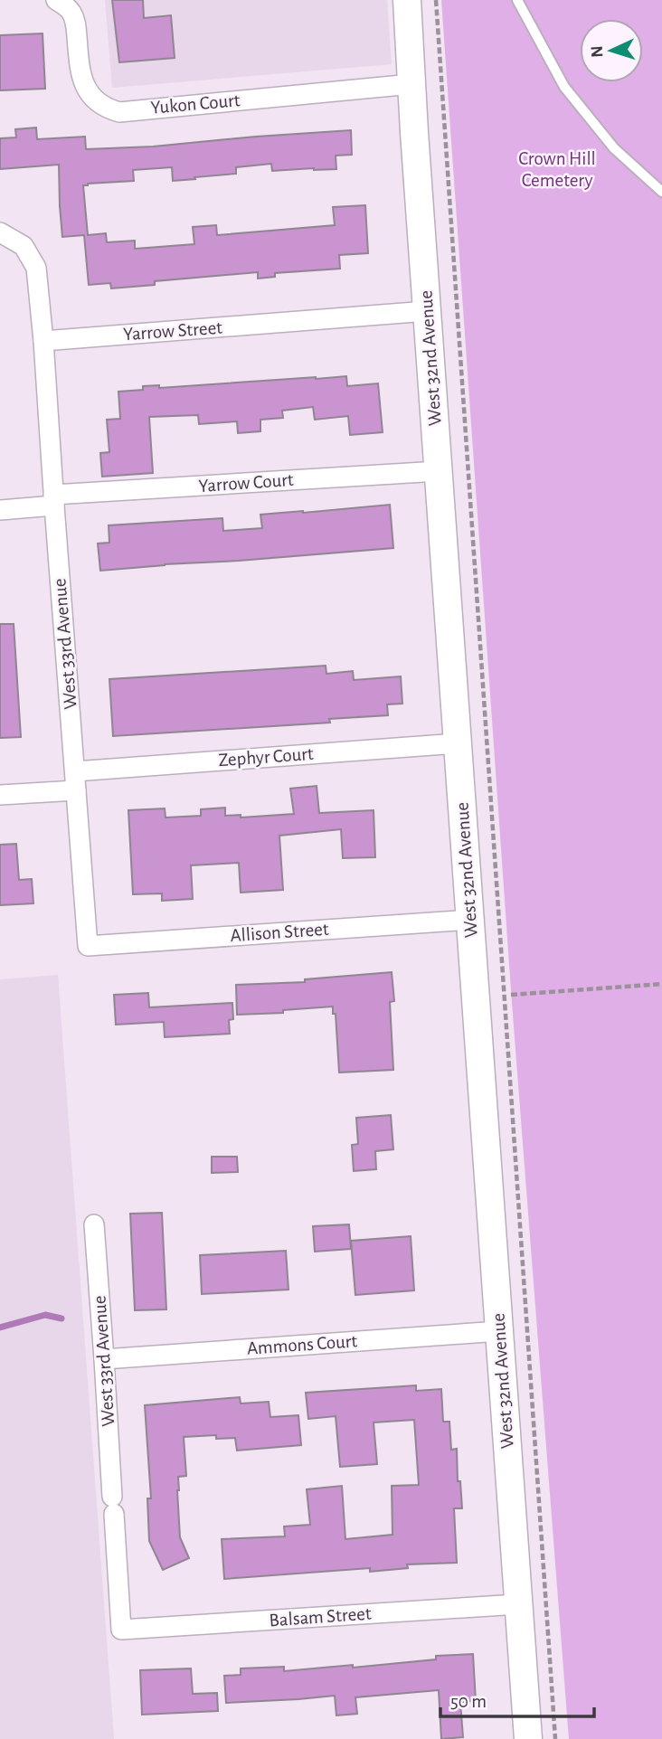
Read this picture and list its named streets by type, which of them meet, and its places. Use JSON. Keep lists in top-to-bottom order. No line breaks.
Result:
{"streets":{"street":["Yukon Court","Yarrow Street","West 32nd Avenue","Yarrow Court","West 33rd Avenue","Zephyr Court","Allison Street","Ammons Court","Balsam Street"]},"crossings":[["Yukon Court","West 32nd Avenue"],["Yarrow Street","West 32nd Avenue"],["Yarrow Street","West 33rd Avenue"],["West 32nd Avenue","Yarrow Court"],["West 32nd Avenue","Zephyr Court"],["West 32nd Avenue","Allison Street"],["West 32nd Avenue","Ammons Court"],["West 32nd Avenue","Balsam Street"],["Yarrow Court","West 33rd Avenue"],["West 33rd Avenue","Zephyr Court"],["West 33rd Avenue","Allison Street"],["West 33rd Avenue","Ammons Court"],["West 33rd Avenue","Balsam Street"]],"parks":["Crown Hill Cemetery"],"scale_bar":"50 m","north":"left"}
